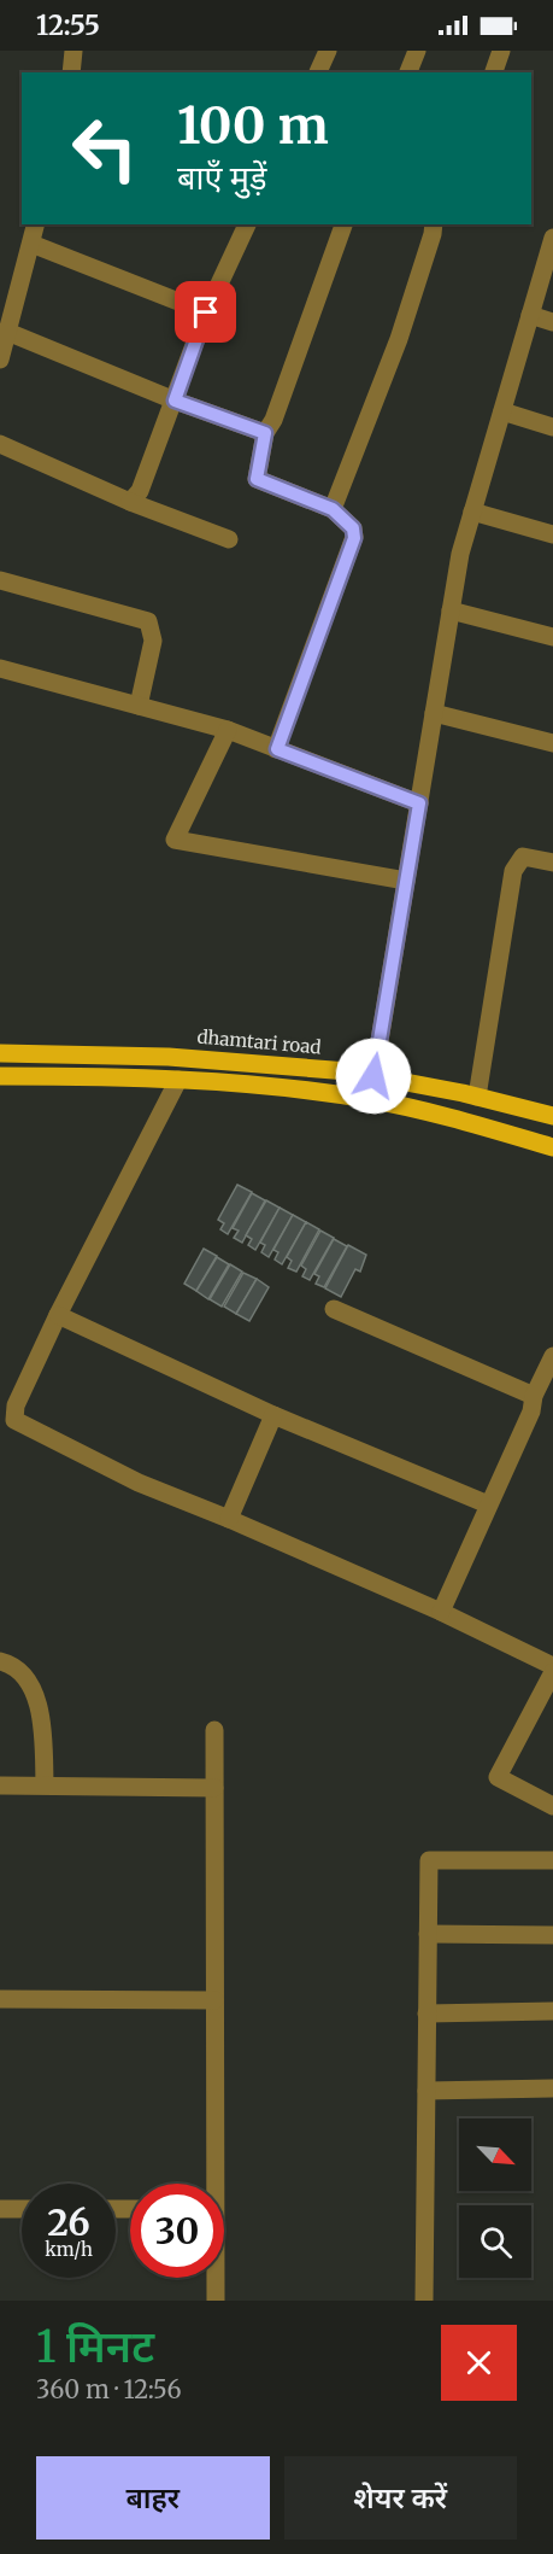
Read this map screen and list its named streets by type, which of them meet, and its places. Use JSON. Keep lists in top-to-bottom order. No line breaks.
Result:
{"streets":{"main road":["dhamtari road"]},"north":"bottom right","page":{"status":"12:55","turn":["100 m","बाएँ मुड़ें"],"speed":"26 km/h","limit":"30","heading":["1 मिनट","360 m · 12:56"],"buttons":["बाहर","शेयर करें"]}}
